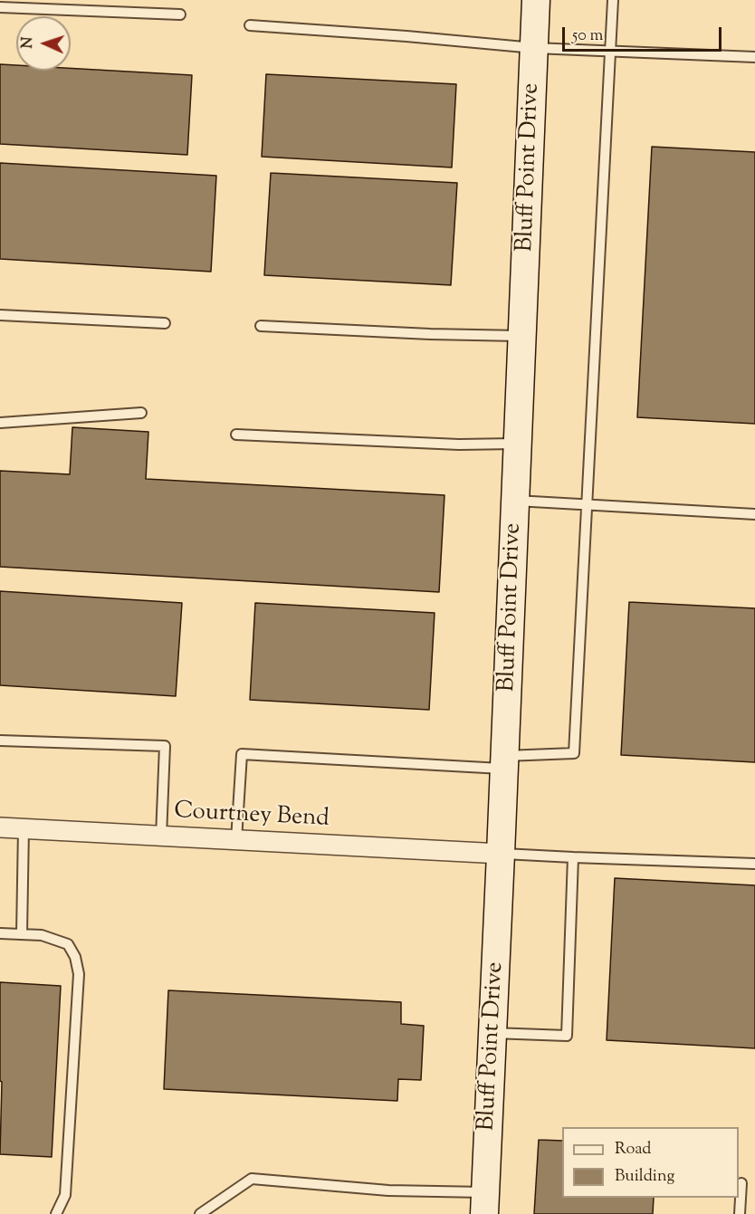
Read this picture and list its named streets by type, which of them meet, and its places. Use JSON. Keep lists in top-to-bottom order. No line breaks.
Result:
{"streets":{"street":["Bluff Point Drive","Courtney Bend"]},"crossings":[["Bluff Point Drive","Courtney Bend"]],"legend":["Road","Building"],"scale_bar":"50 m","north":"left"}
